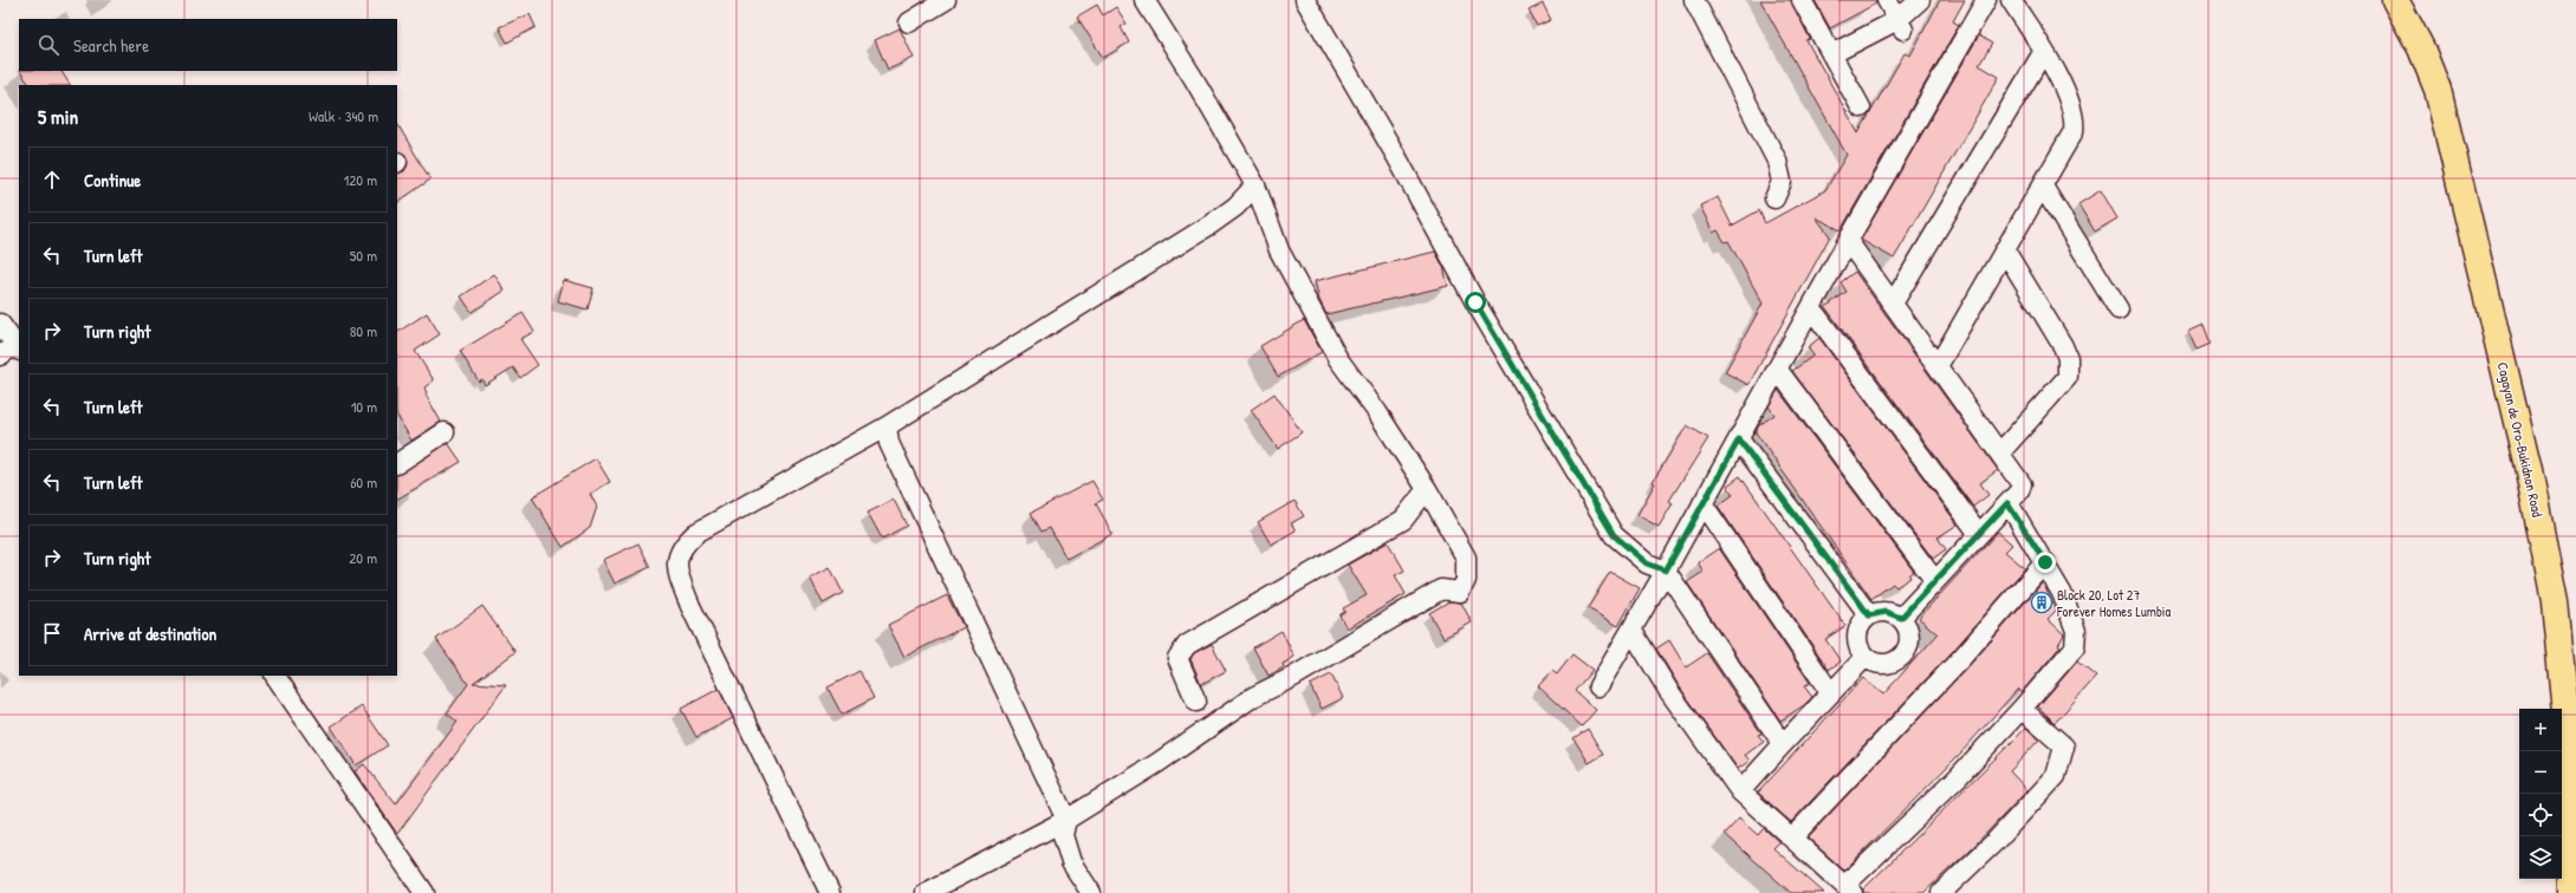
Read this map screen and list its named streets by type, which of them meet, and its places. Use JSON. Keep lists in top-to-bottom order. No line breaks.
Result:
{"streets":{"main road":["Cagayan de Oro-Bukidnon Road"]},"places":{"building":["Block 20, Lot 27 Forever Homes Lumbia"]},"page":{"search":"Search here","heading":["5 min","Walk · 340 m"],"list":[["Continue","120 m"],["Turn left","50 m"],["Turn right","80 m"],["Turn left","10 m"],["Turn left","60 m"],["Turn right","20 m"],"Arrive at destination"],"map_buttons":["+","−"]}}
